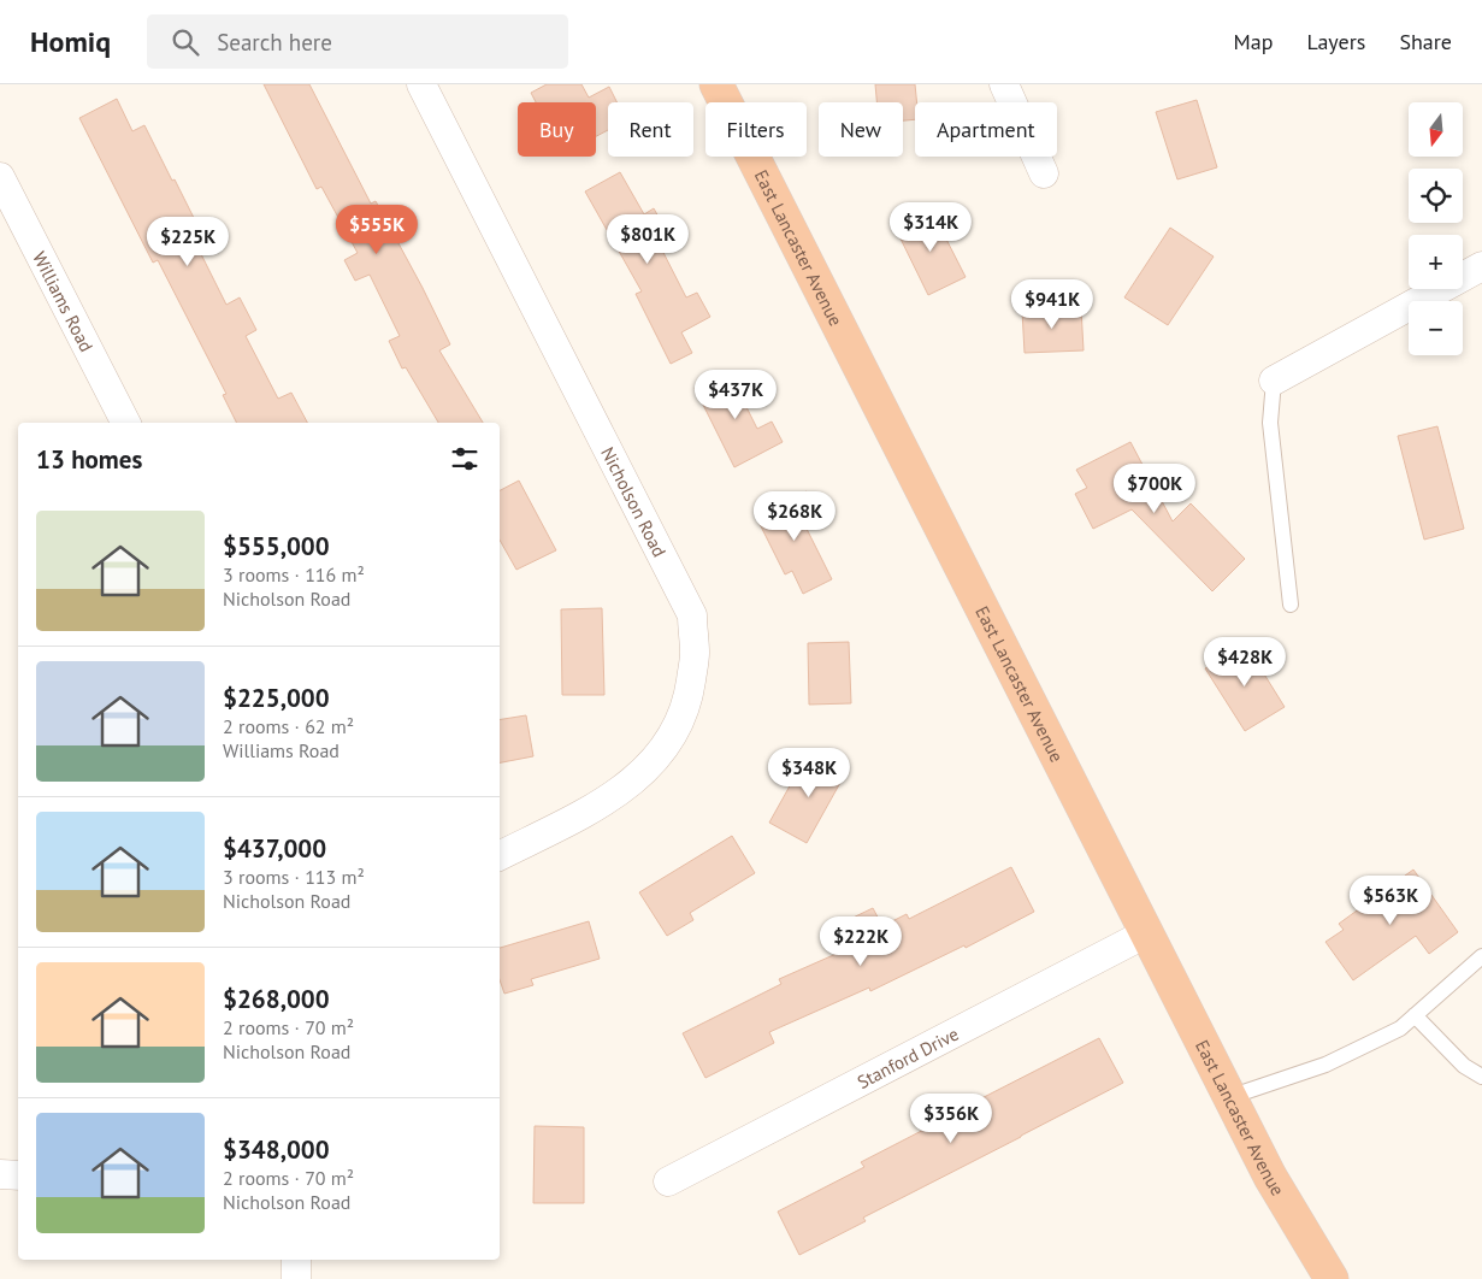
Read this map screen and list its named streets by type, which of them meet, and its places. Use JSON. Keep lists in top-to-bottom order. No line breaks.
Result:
{"streets":{"highway":["East Lancaster Avenue"],"street":["Williams Road","Nicholson Road","Stanford Drive"]},"crossings":[["East Lancaster Avenue","Stanford Drive"]],"north":"bottom","page":{"header":"Homiq","search":"Search here","nav":["Map","Layers","Share"],"map_buttons":["+","−"],"chip":["Buy","Rent","Filters","New","Apartment"],"price":["$314K","$555K","$801K","$225K","$941K","$437K","$700K","$268K","$428K","$348K","$563K","$222K","$356K"],"heading":"13 homes","list":[{"name":"$555,000","note":"3 rooms · 116 m² · Nicholson Road"},{"name":"$225,000","note":"2 rooms · 62 m² · Williams Road"},{"name":"$437,000","note":"3 rooms · 113 m² · Nicholson Road"},{"name":"$268,000","note":"2 rooms · 70 m² · Nicholson Road"},{"name":"$348,000","note":"2 rooms · 70 m² · Nicholson Road"}]}}
